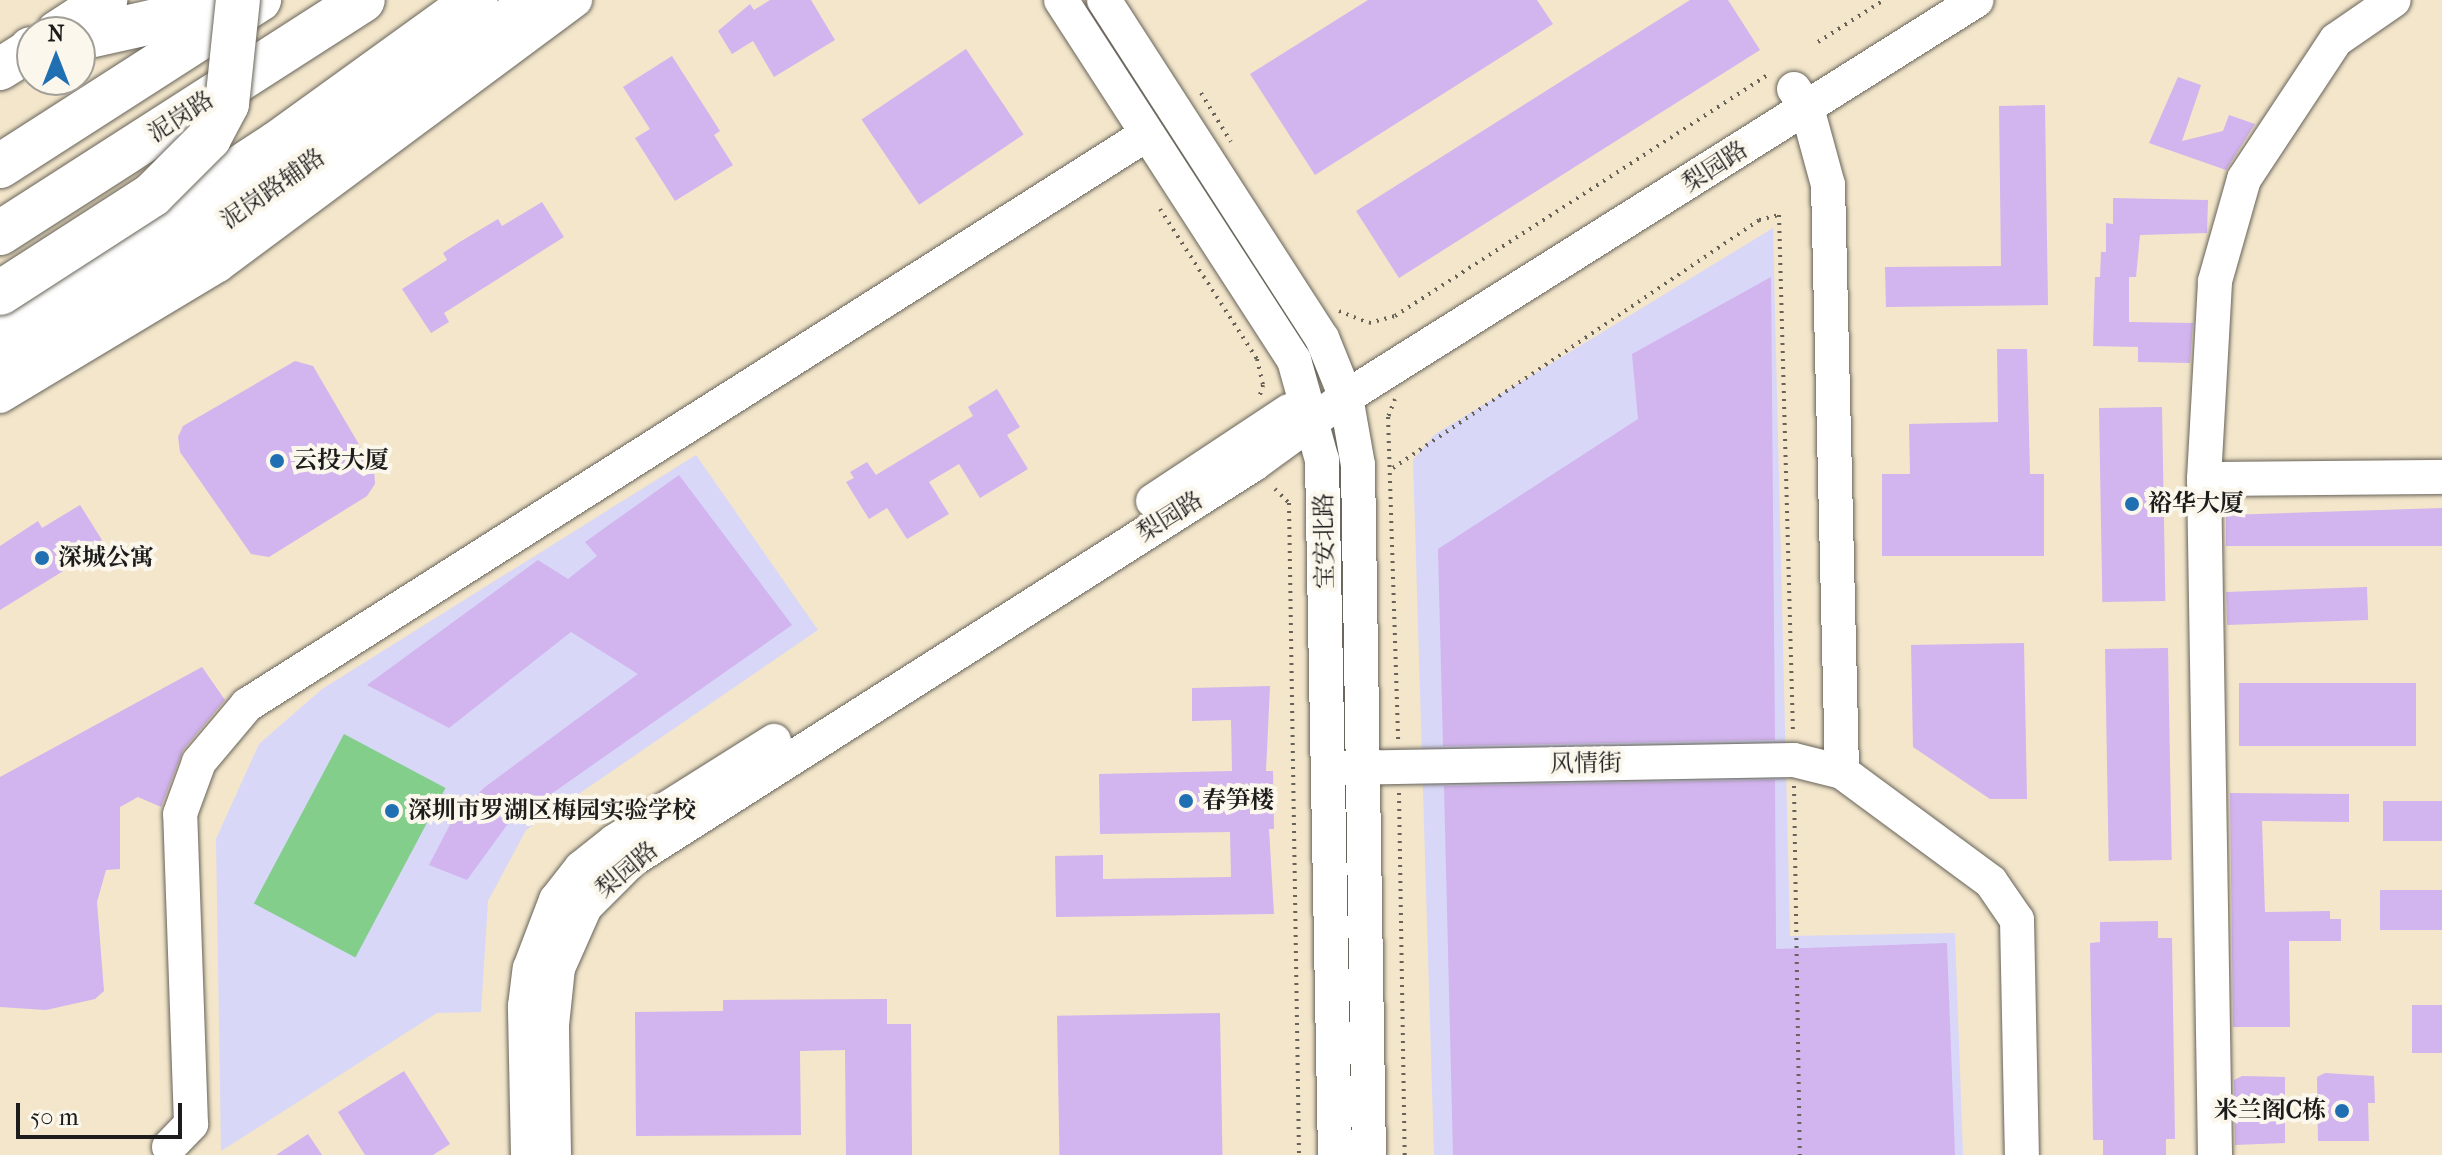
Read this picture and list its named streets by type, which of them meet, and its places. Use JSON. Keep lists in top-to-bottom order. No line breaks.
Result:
{"streets":{"highway":["泥岗路"],"main road":["泥岗路辅路"],"street":["梨园路","宝安北路","风情街"]},"crossings":[["梨园路","宝安北路"],["宝安北路","风情街"]],"places":["云投大厦","裕华大厦","深城公寓","春笋楼","深圳市罗湖区梅园实验学校","米兰阁C栋"],"scale_bar":"50 m","north":"top"}
